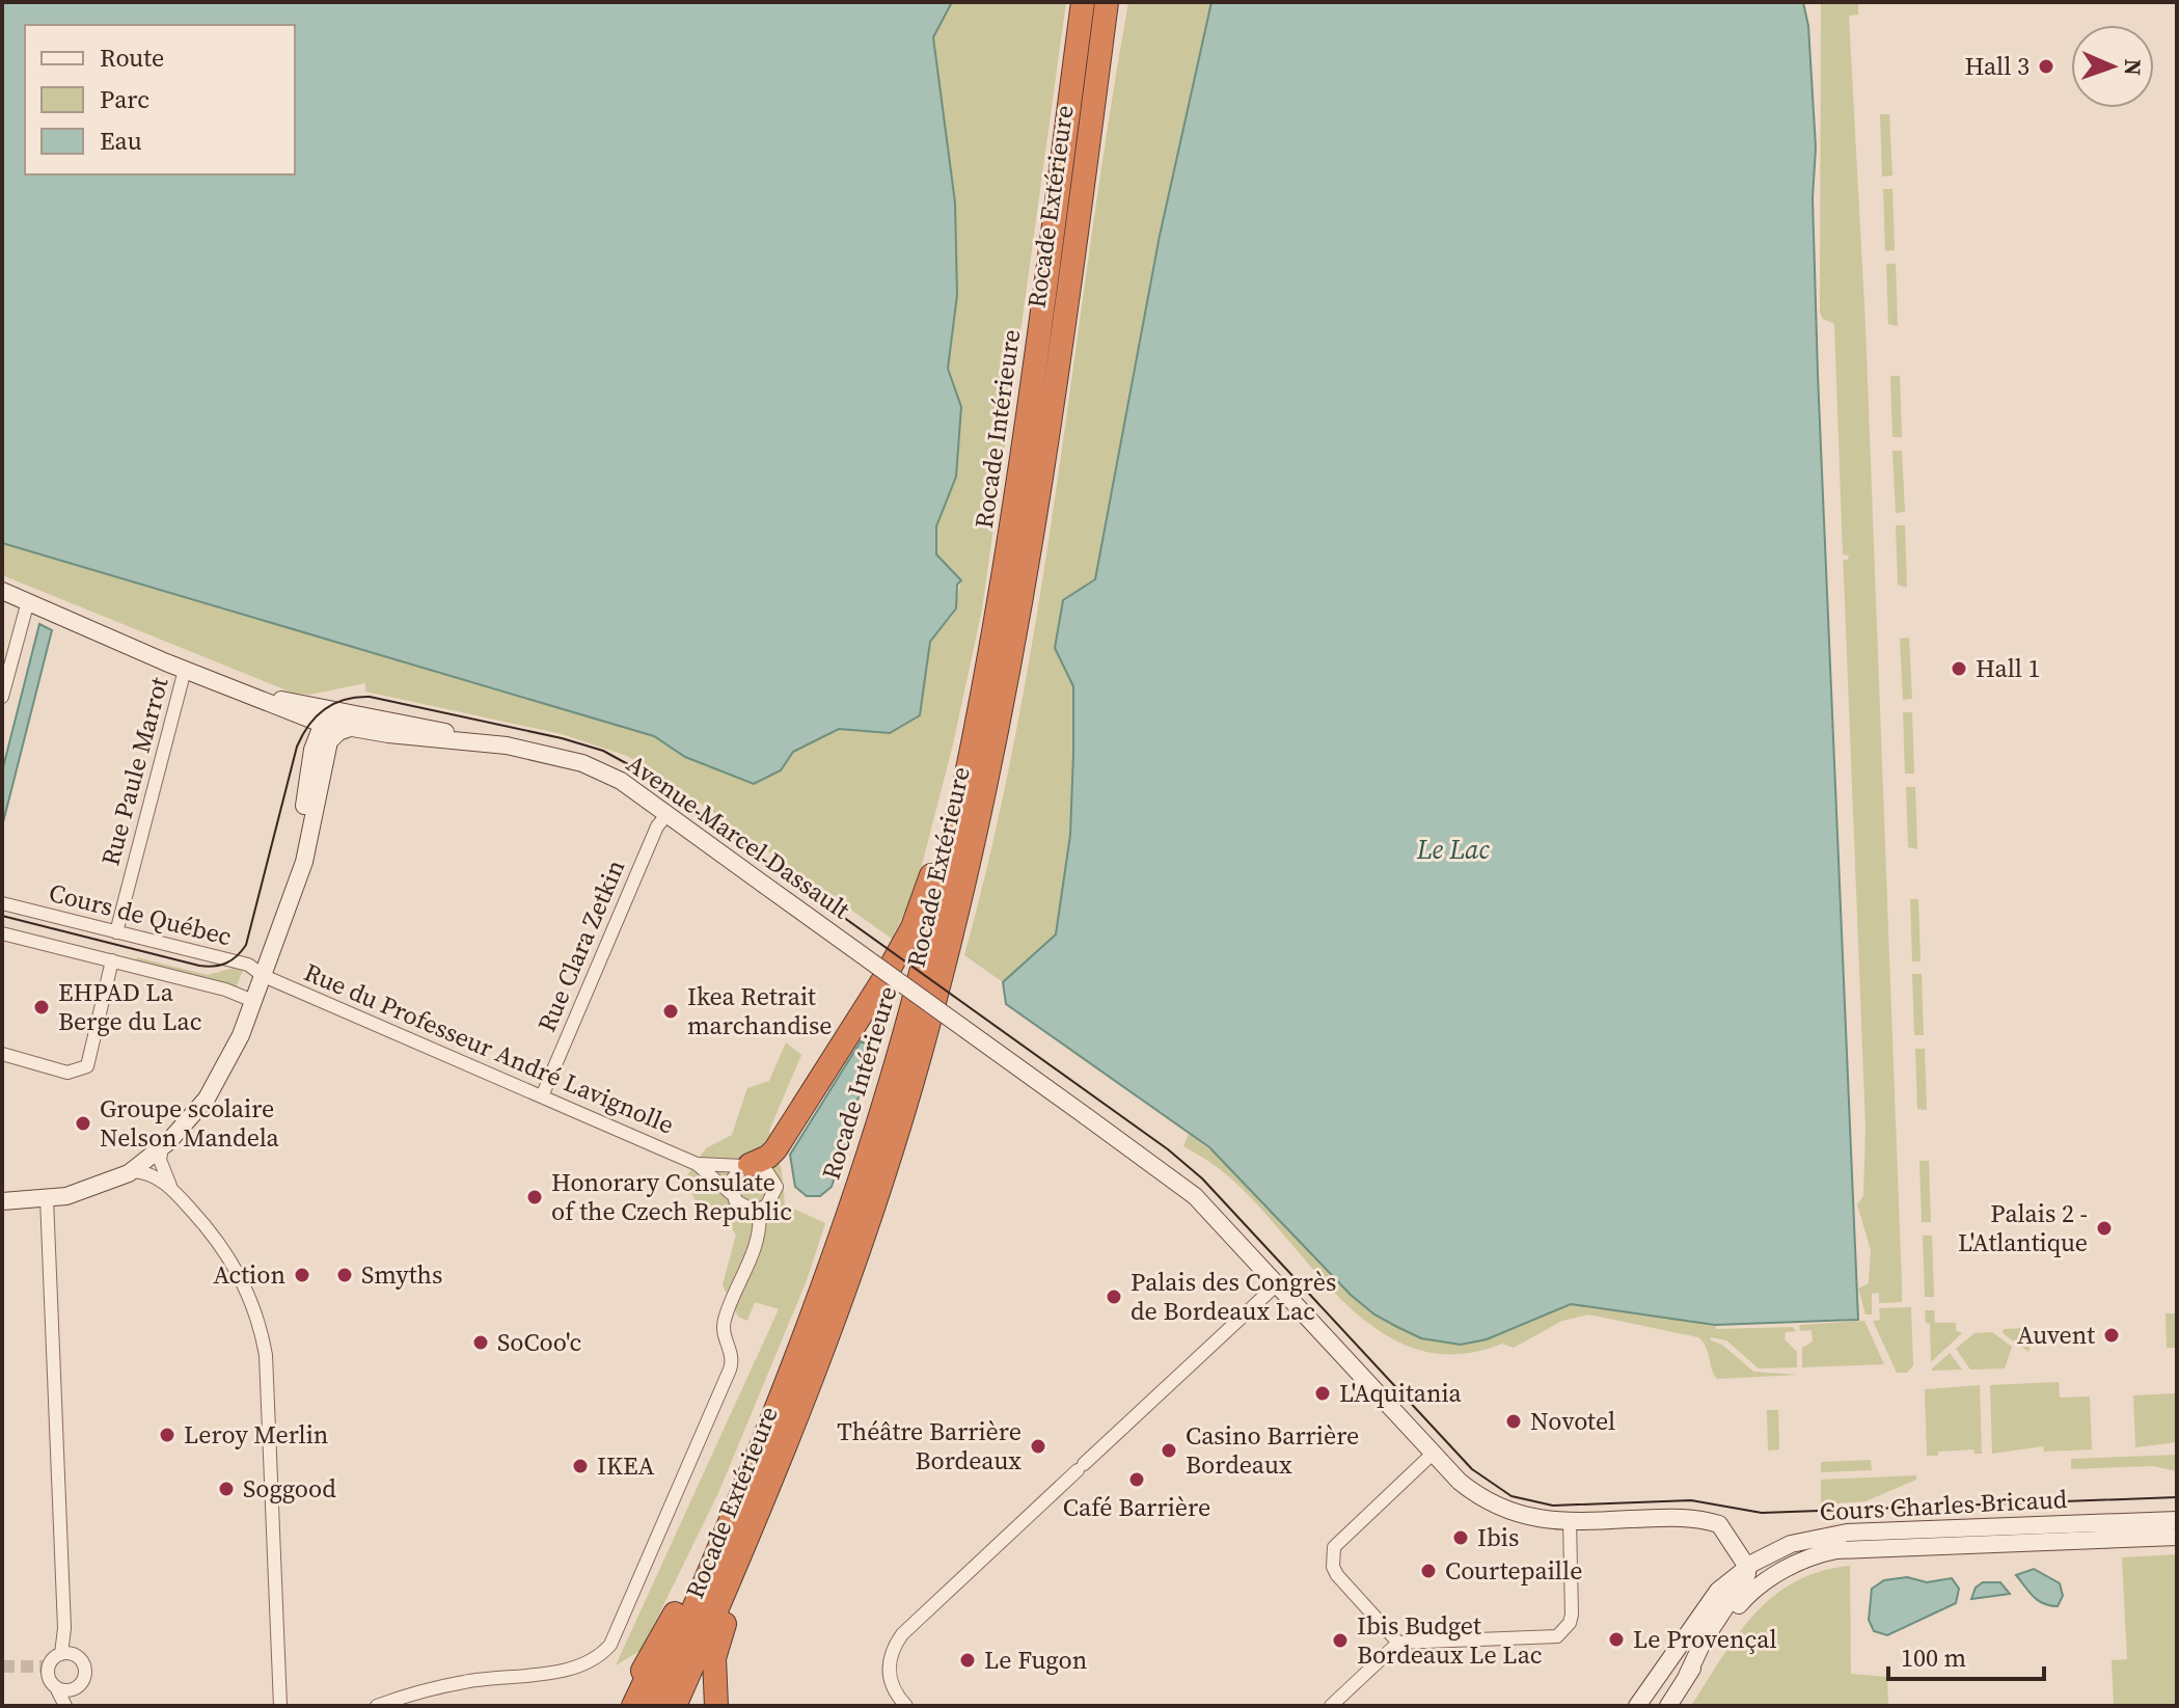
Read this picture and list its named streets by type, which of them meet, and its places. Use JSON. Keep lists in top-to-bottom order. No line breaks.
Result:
{"streets":{"highway":["Rocade Extérieure","Rocade Intérieure"],"street":["Rue Paule Marrot","Avenue Marcel Dassault","Cours de Québec","Rue Clara Zetkin","Rue du Professeur André Lavignolle","Cours Charles Bricaud"]},"crossings":[["Rocade Extérieure","Rocade Intérieure"],["Rue Paule Marrot","Avenue Marcel Dassault"],["Rue Paule Marrot","Cours de Québec"],["Avenue Marcel Dassault","Rue Clara Zetkin"],["Avenue Marcel Dassault","Cours Charles Bricaud"],["Cours de Québec","Rue du Professeur André Lavignolle"],["Rue Clara Zetkin","Rue du Professeur André Lavignolle"]],"water":["Le Lac"],"places":["Hall 3","Hall 1","EHPAD La Berge du Lac","Ikea Retrait marchandise","Groupe scolaire Nelson Mandela","Honorary Consulate of the Czech Republic","Palais 2 - L'Atlantique","Action","Smyths","Palais des Congrès de Bordeaux Lac","Auvent","SoCoo'c","L'Aquitania","Novotel","Leroy Merlin","Théâtre Barrière Bordeaux","Casino Barrière Bordeaux","IKEA","Café Barrière","Soggood","Ibis","Courtepaille","Le Provençal","Ibis Budget Bordeaux Le Lac","Le Fugon"],"legend":["Route","Parc","Eau"],"scale_bar":"100 m","north":"right"}
